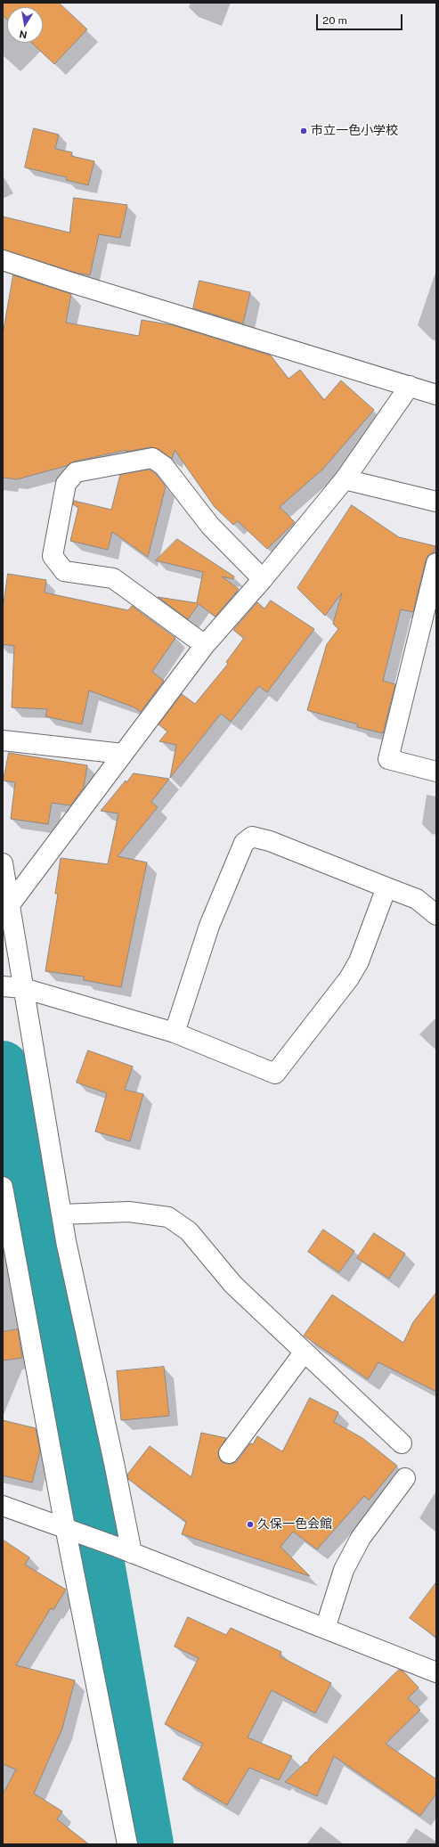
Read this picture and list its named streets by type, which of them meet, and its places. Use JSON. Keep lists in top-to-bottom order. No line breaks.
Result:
{"places":["市立一色小学校","久保一色会館"],"scale_bar":"20 m","north":"bottom"}
